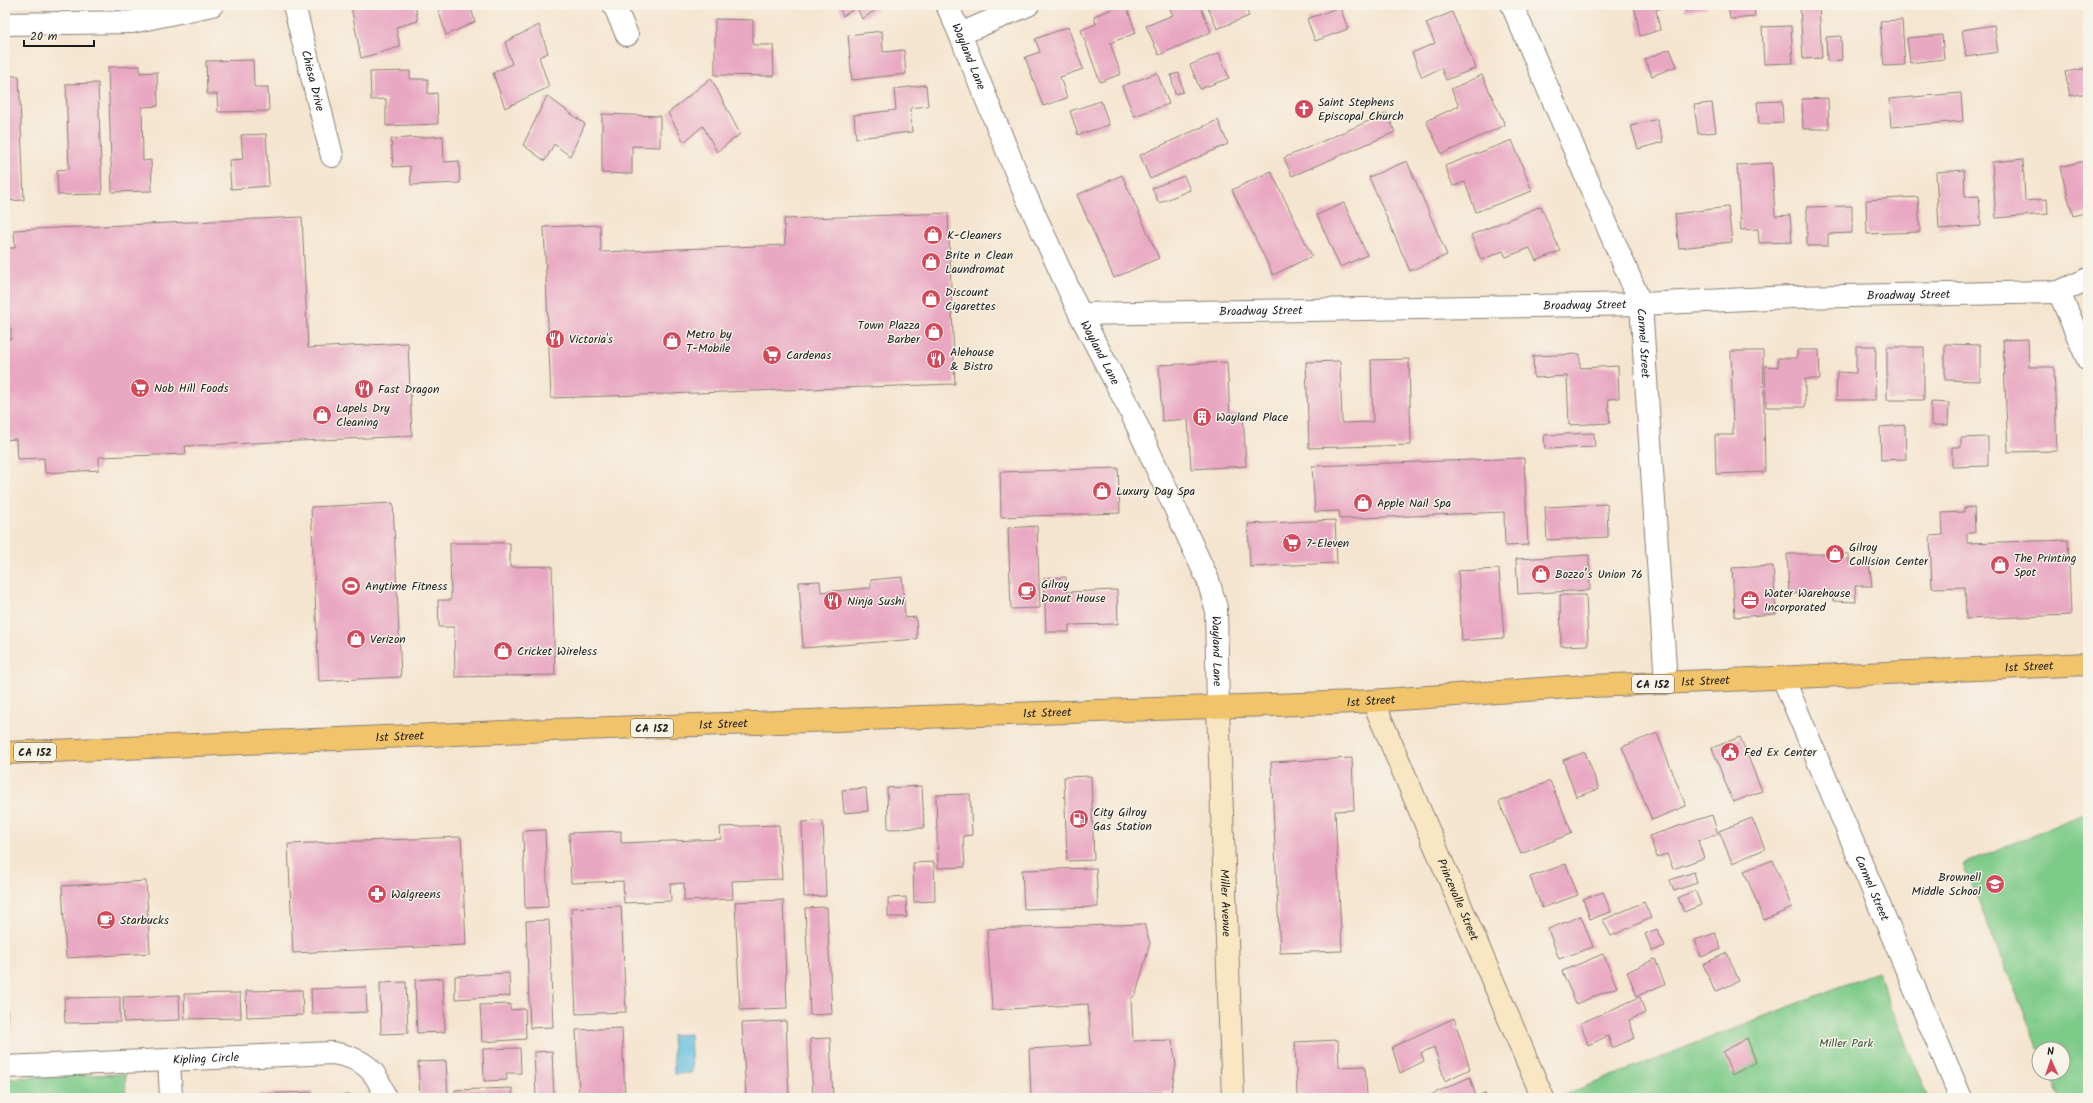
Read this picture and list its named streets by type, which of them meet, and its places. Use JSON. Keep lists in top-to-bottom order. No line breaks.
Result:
{"streets":{"main road":["1st Street","CA 152"],"street":["Wayland Lane","Chiesa Drive","Broadway Street","Carmel Street","Princevalle Street","Miller Avenue","Kipling Circle"]},"crossings":[["Wayland Lane","Broadway Street"],["Wayland Lane","1st Street"],["Wayland Lane","Miller Avenue"],["Broadway Street","Carmel Street"],["Carmel Street","1st Street"],["1st Street","Princevalle Street"],["1st Street","Miller Avenue"]],"parks":["Miller Park"],"places":{"church":["Saint Stephens Episcopal Church"],"shop":["K-Cleaners","Brite n Clean Laundromat","Discount Cigarettes","Town Plazza Barber","Metro by T-Mobile","Lapels Dry Cleaning","Luxury Day Spa","Apple Nail Spa","Gilroy Collision Center","The Printing Spot","Bozzo’s Union 76","Verizon","Cricket Wireless"],"restaurant":["Victoria's","Alehouse & Bistro","Fast Dragon","Ninja Sushi"],"supermarket":["Cardenas","Nob Hill Foods","7-Eleven"],"building":["Wayland Place"],"sports":["Anytime Fitness"],"cafe":["Gilroy Donut House","Starbucks"],"office":["Water Warehouse Incorporated"],"public building":["Fed Ex Center"],"fuel station":["City Gilroy Gas Station"],"school or university":["Brownell Middle School"],"pharmacy":["Walgreens"]},"scale_bar":"20 m","north":"top"}
